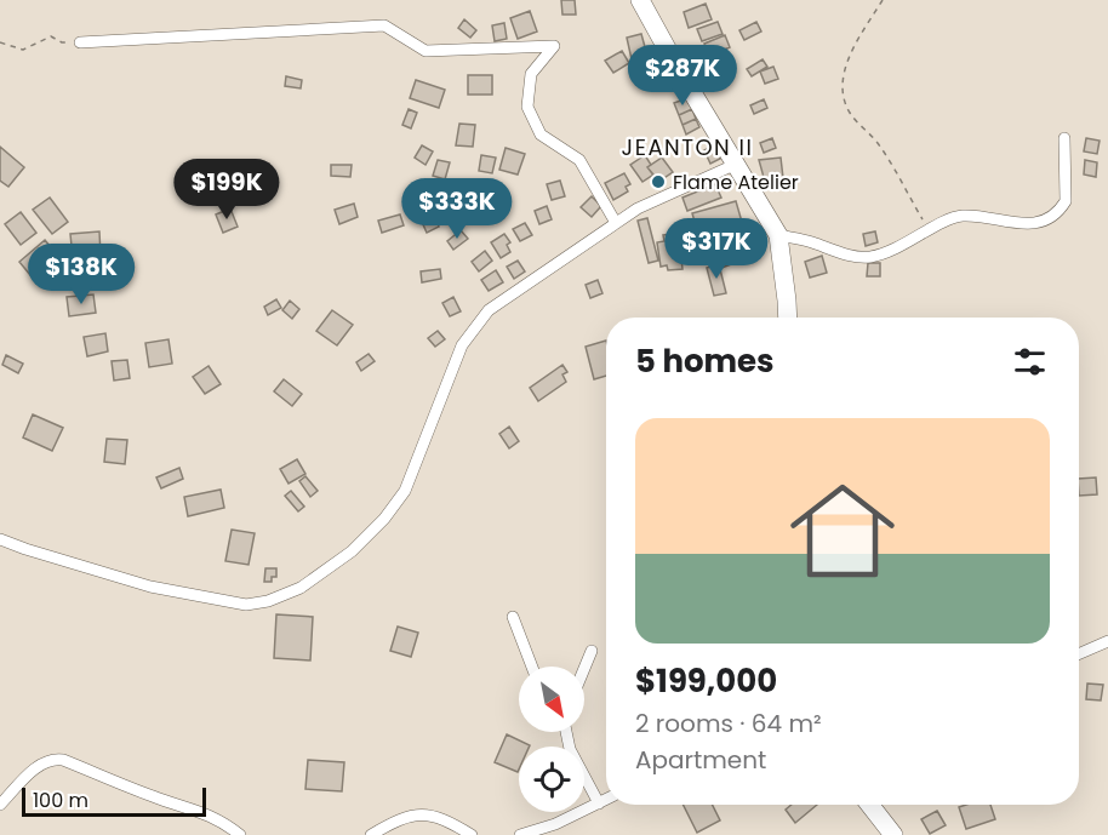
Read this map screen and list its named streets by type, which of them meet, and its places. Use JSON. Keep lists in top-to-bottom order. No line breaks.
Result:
{"districts":["JEANTON II"],"places":["Flame Atelier"],"scale_bar":"100 m","north":"bottom right","page":{"price":["$287K","$199K","$333K","$317K","$138K"],"heading":"5 homes","list":[{"name":"$199,000","note":"2 rooms · 64 m² · Apartment"}],"scale":"100 m"}}
